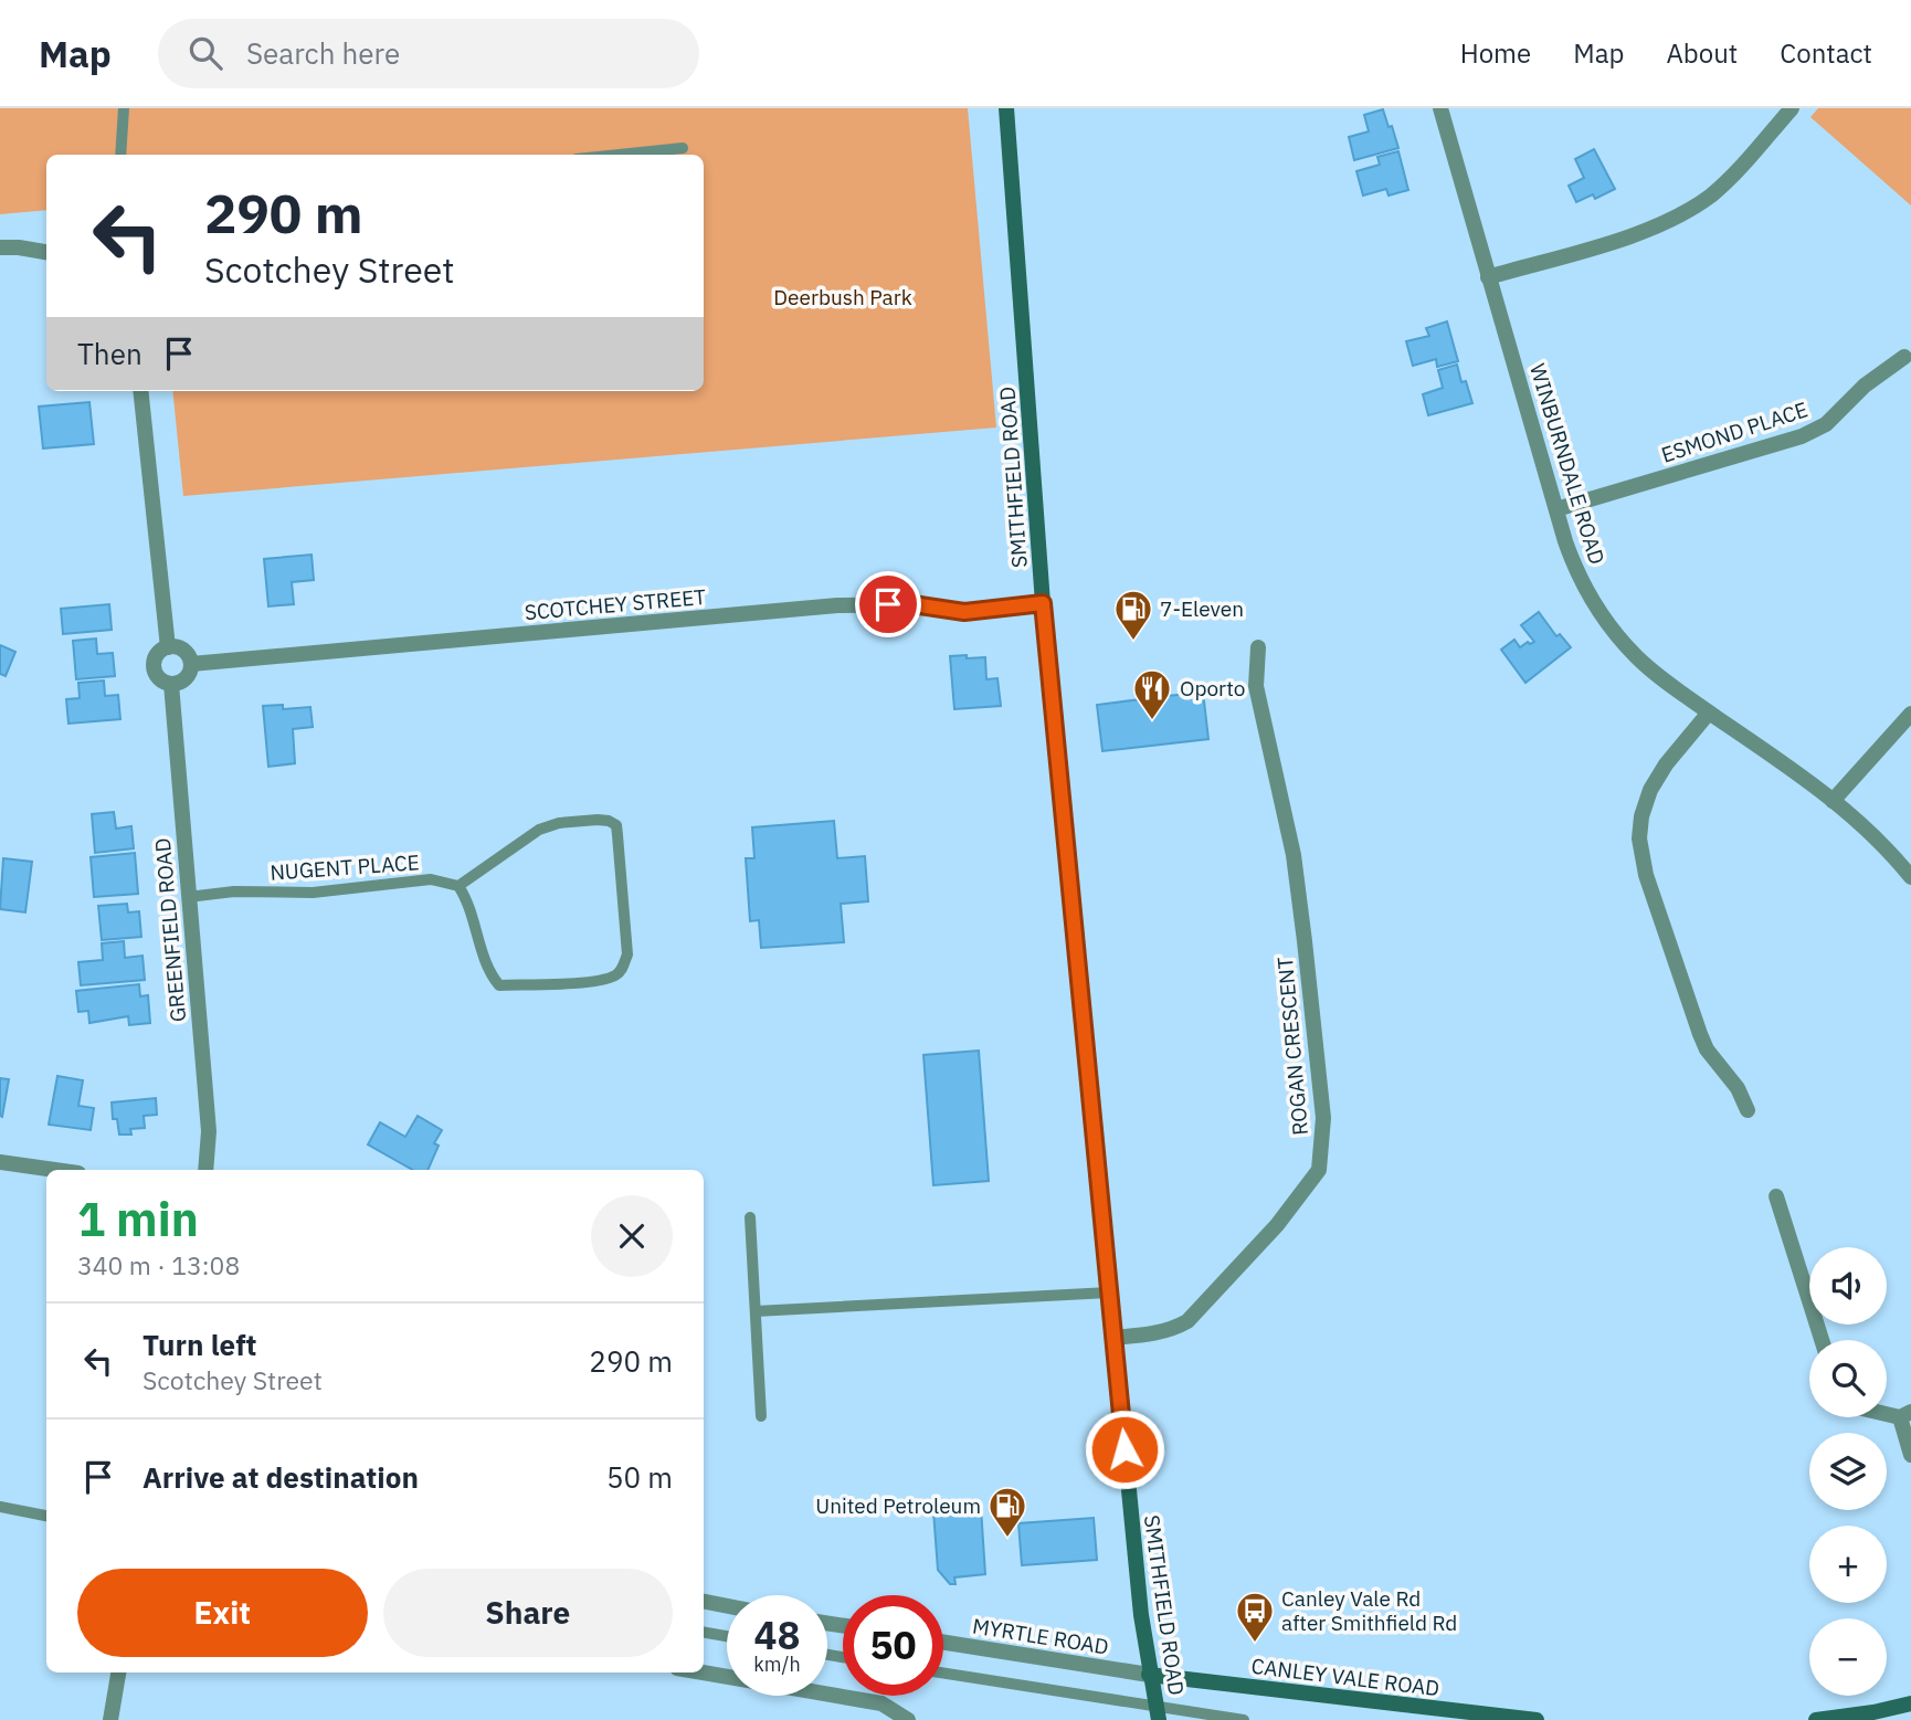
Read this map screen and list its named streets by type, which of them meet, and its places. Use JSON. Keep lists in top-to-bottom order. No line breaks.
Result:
{"streets":{"main road":["SMITHFIELD ROAD","CANLEY VALE ROAD"],"street":["ESMOND PLACE","WINBURNDALE ROAD","SCOTCHEY STREET","GREENFIELD ROAD","ROGAN CRESCENT","MYRTLE ROAD"],"lane":["NUGENT PLACE"]},"crossings":[["ESMOND PLACE","WINBURNDALE ROAD"],["SMITHFIELD ROAD","SCOTCHEY STREET"],["SMITHFIELD ROAD","ROGAN CRESCENT"],["SMITHFIELD ROAD","MYRTLE ROAD"],["SMITHFIELD ROAD","CANLEY VALE ROAD"],["SCOTCHEY STREET","GREENFIELD ROAD"],["NUGENT PLACE","GREENFIELD ROAD"],["MYRTLE ROAD","CANLEY VALE ROAD"]],"parks":["Deerbush Park"],"places":{"fuel station":["7-Eleven","United Petroleum"],"restaurant":["Oporto"],"bus stop":["Canley Vale Rd after Smithfield Rd"]},"page":{"header":"Map","search":"Search here","nav":["Home","Map","About","Contact"],"turn":["290 m","Scotchey Street"],"then":"Then","heading":["1 min","340 m · 13:08"],"map_buttons":["+","−"],"list":[{"name":"Turn left","note":"Scotchey Street","value":"290 m"},{"name":"Arrive at destination","value":"50 m"}],"buttons":["Exit","Share"],"speed":"48 km/h","limit":"50"}}
